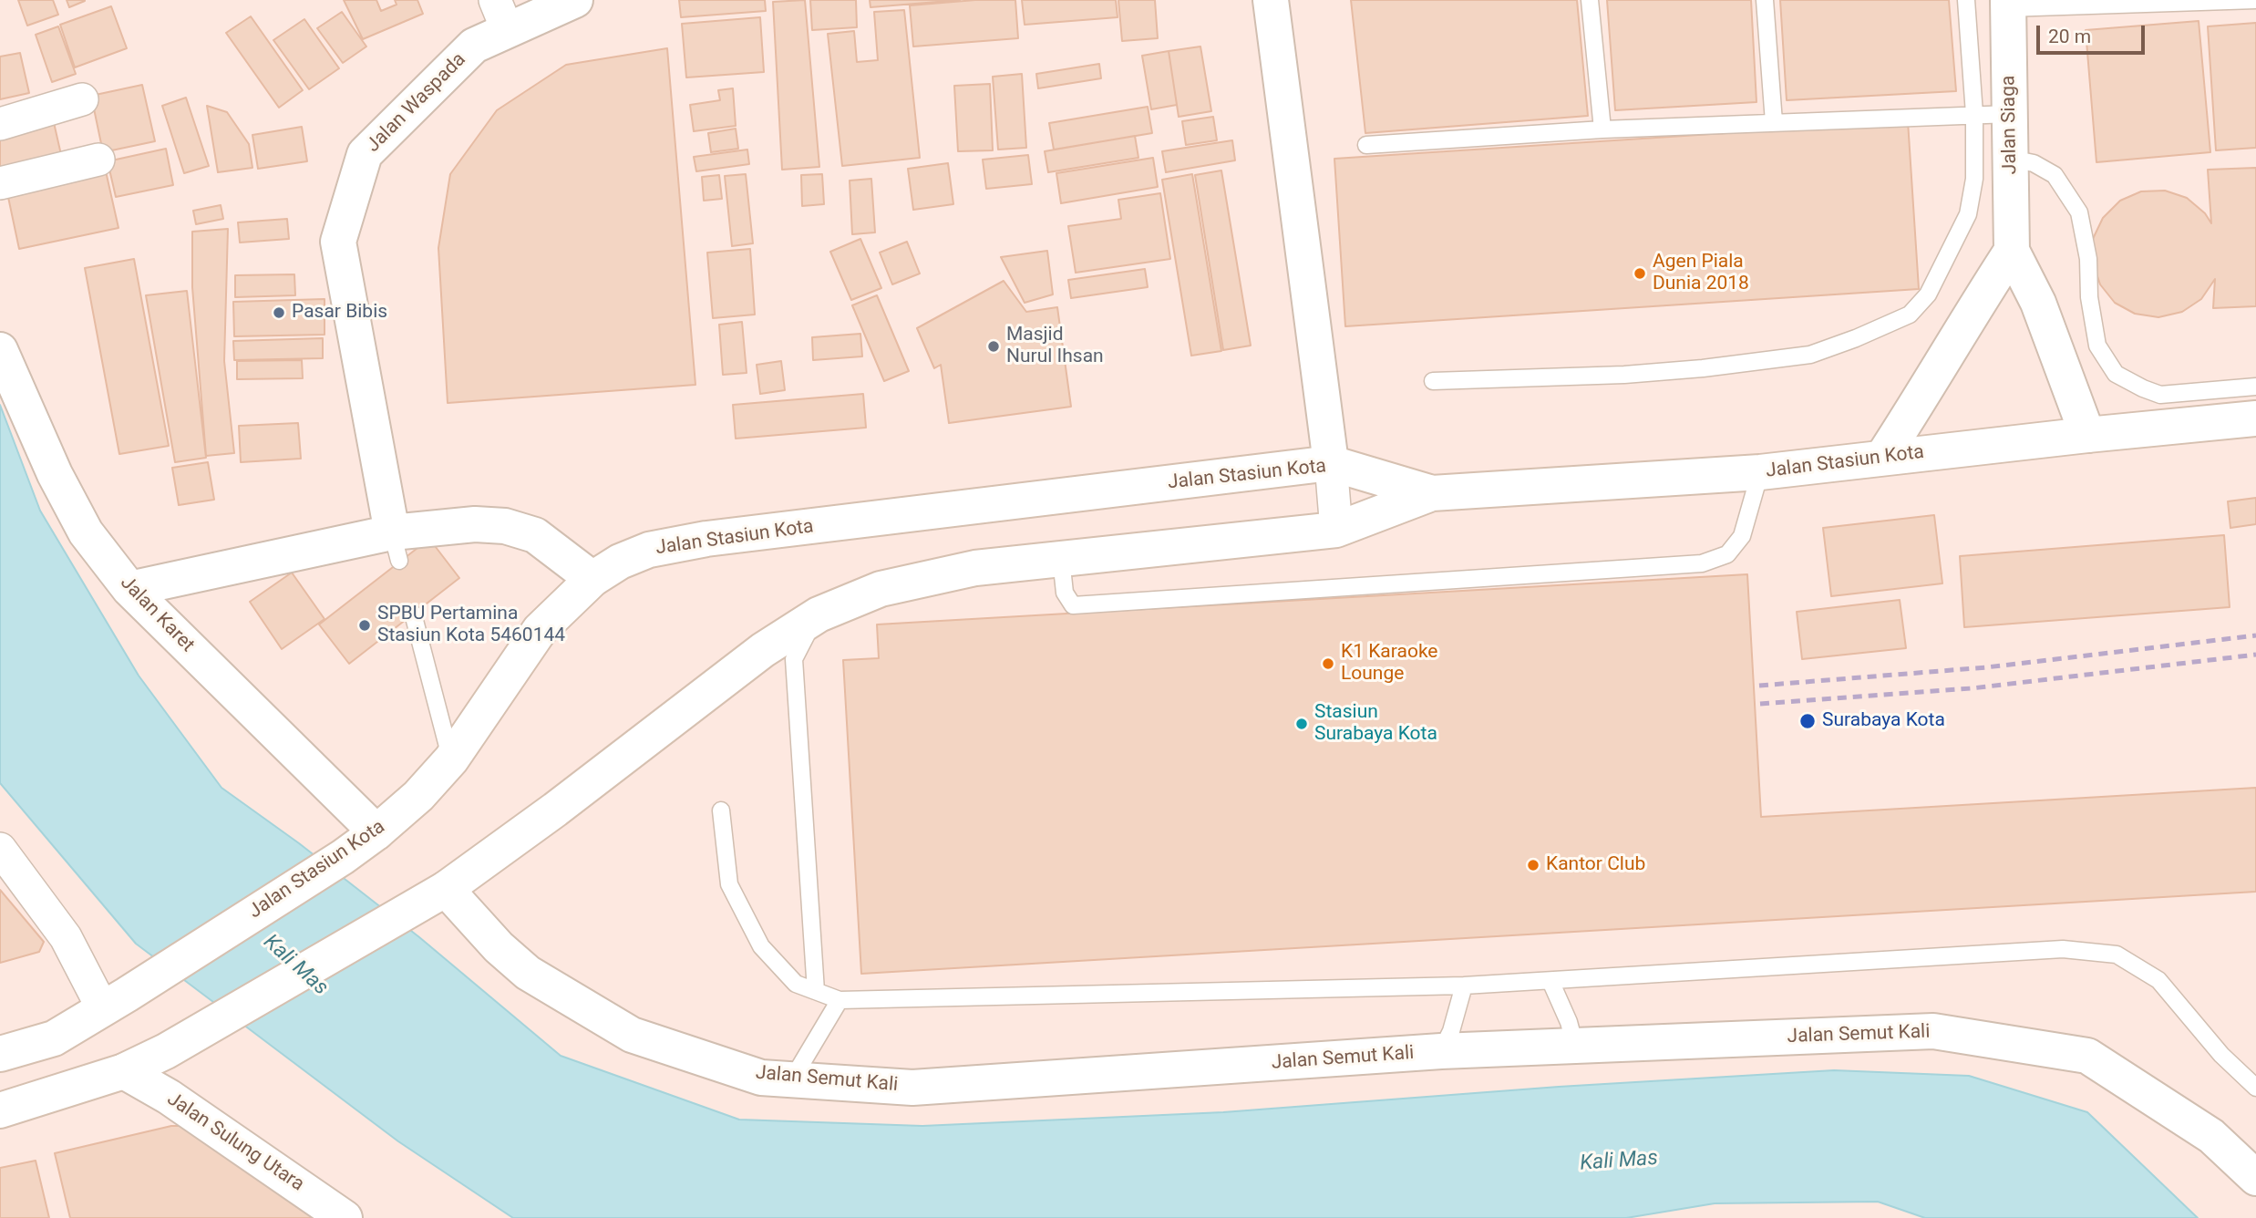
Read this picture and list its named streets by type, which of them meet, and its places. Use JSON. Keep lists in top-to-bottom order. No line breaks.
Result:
{"streets":{"street":["Jalan Waspada","Jalan Siaga","Jalan Stasiun Kota","Jalan Karet","Jalan Semut Kali","Jalan Sulung Utara"]},"crossings":[["Jalan Siaga","Jalan Stasiun Kota"],["Jalan Stasiun Kota","Jalan Karet"],["Jalan Stasiun Kota","Jalan Semut Kali"],["Jalan Stasiun Kota","Jalan Sulung Utara"]],"water":["Kali Mas"],"places":["Agen Piala Dunia 2018","Pasar Bibis","Masjid Nurul Ihsan","SPBU Pertamina Stasiun Kota 5460144","K1 Karaoke Lounge","Surabaya Kota","Stasiun Surabaya Kota","Kantor Club"],"scale_bar":"20 m"}
